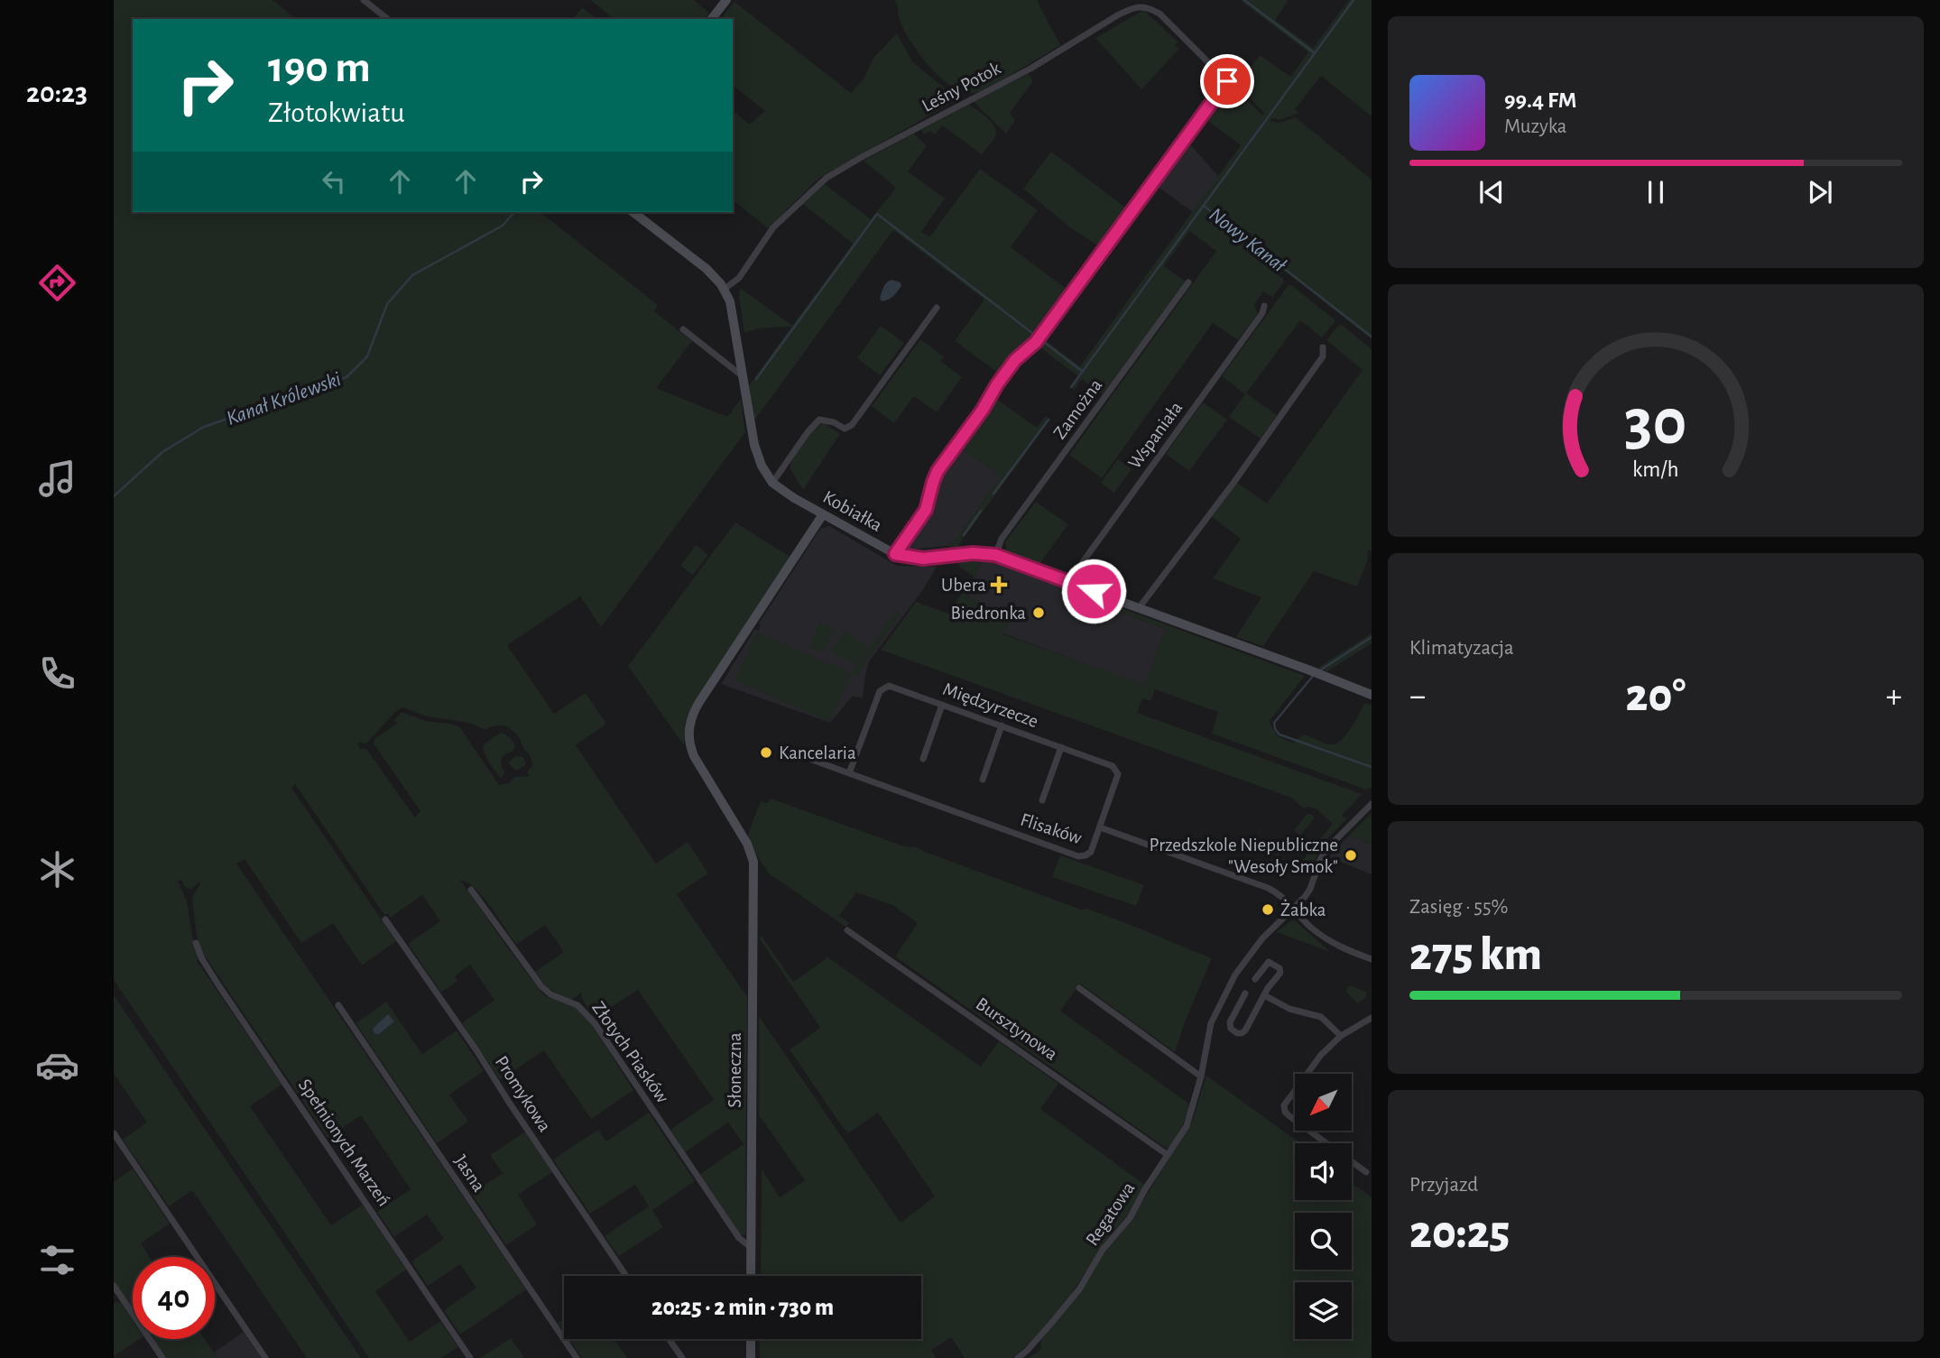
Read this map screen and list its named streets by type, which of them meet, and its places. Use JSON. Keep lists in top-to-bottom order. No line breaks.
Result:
{"streets":{"street":["Leśny Potok","Zamożna","Wspaniała","Kobiałka","Międzyrzecze","Flisaków","Bursztynowa","Złotych Piasków","Słoneczna","Promykowa","Spełnionych Marzeń","Jasna","Regatowa"]},"crossings":[["Leśny Potok","Kobiałka"],["Zamożna","Kobiałka"],["Wspaniała","Kobiałka"],["Kobiałka","Słoneczna"],["Międzyrzecze","Flisaków"],["Flisaków","Regatowa"],["Bursztynowa","Regatowa"],["Złotych Piasków","Słoneczna"]],"water":["Nowy Kanał","Kanał Królewski"],"places":{"health":["Ubera"],"other":["Biedronka","Kancelaria","Przedszkole Niepubliczne \"Wesoły Smok\"","Żabka"]},"north":"bottom left","page":{"tabs":"20:23","turn":["190 m","Złotokwiatu"],"song":["99.4 FM","Muzyka"],"tile":["Klimatyzacja",["Zasięg · 55%","275 km"],["Przyjazd","20:25"]],"heat":["−","20°","+"],"limit":"40","trip":"20:25 · 2 min · 730 m","gauge":["30","km/h"]}}
